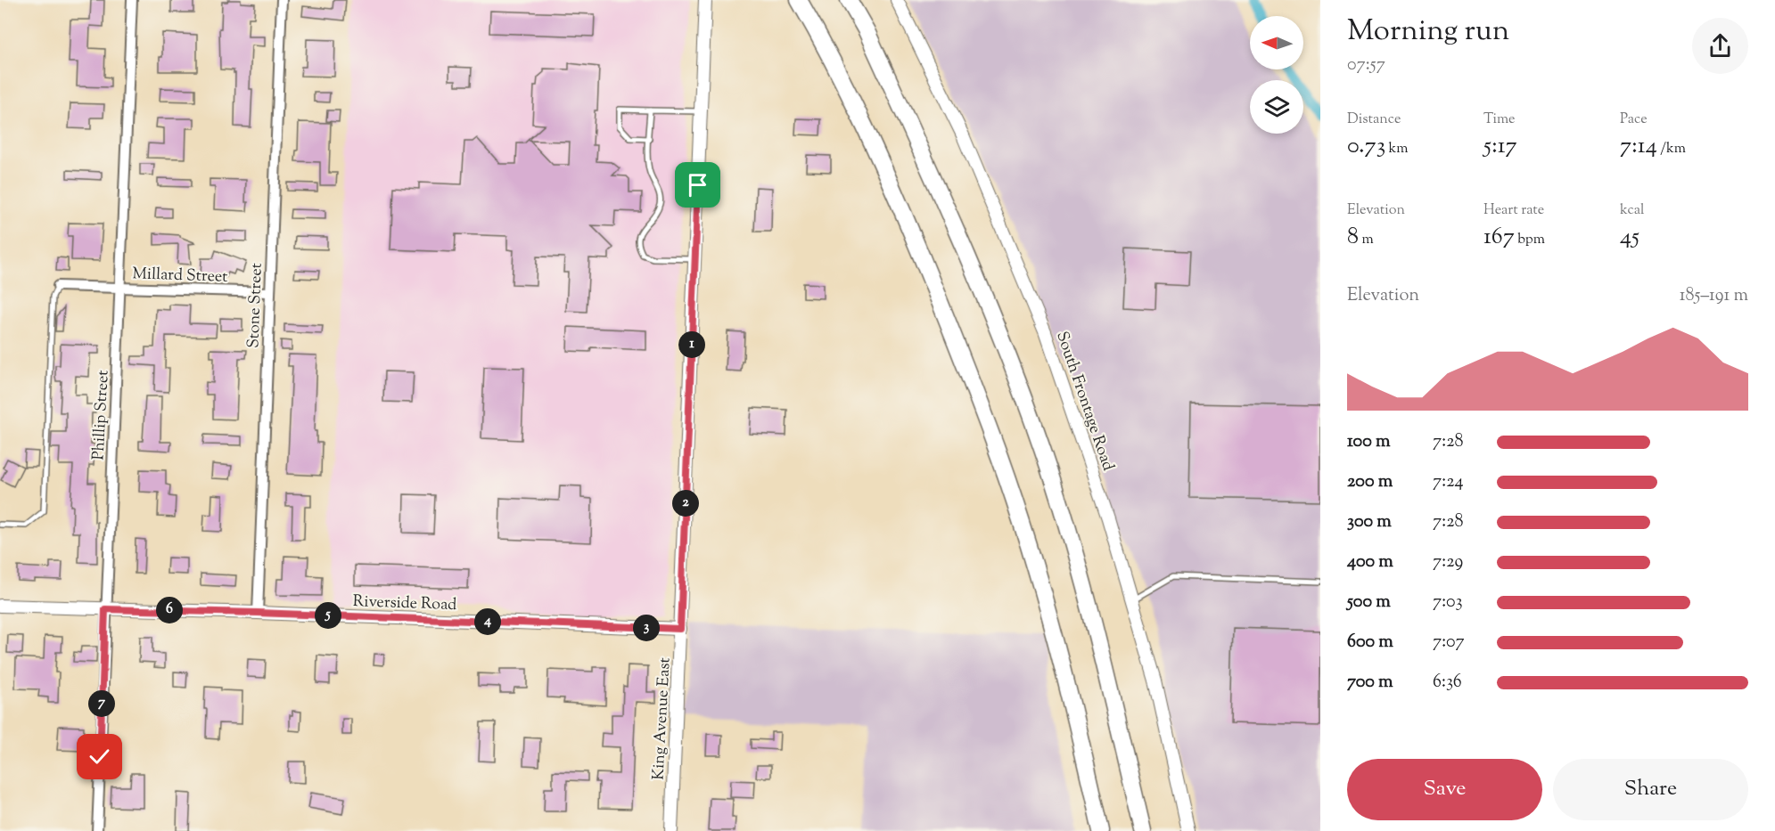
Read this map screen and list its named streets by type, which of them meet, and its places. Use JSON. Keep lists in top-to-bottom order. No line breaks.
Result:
{"streets":{"main road":["South Frontage Road","Riverside Road","King Avenue East"],"street":["Millard Street","Stone Street","Phillip Street"]},"crossings":[["Millard Street","Stone Street"],["Millard Street","Phillip Street"],["Stone Street","Riverside Road"],["Phillip Street","Riverside Road"],["Riverside Road","King Avenue East"]],"north":"left","page":{"heading":["Morning run","07:57"],"stats":[["Distance","0.73 km"],["Time","5:17"],["Pace","7:14 /km"],["Elevation","8 m"],["Heart rate","167 bpm"],["kcal","45"]],"chart":["Elevation","185–191 m"],"pins":["1","2","6","5","4","3","7"],"list":[{"name":"100 m","note":"7:28"},{"name":"200 m","note":"7:24"},{"name":"300 m","note":"7:28"},{"name":"400 m","note":"7:29"},{"name":"500 m","note":"7:03"},{"name":"600 m","note":"7:07"},{"name":"700 m","note":"6:36"}],"buttons":["Save","Share"]}}
